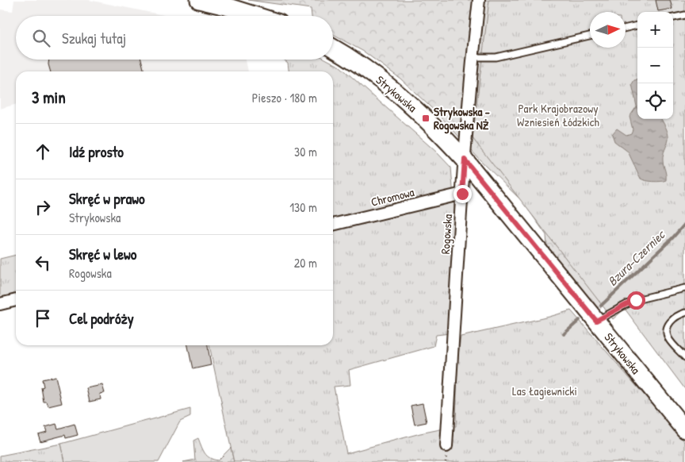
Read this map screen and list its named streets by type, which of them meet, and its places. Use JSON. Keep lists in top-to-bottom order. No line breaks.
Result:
{"streets":{"main road":["Strykowska"],"street":["Chromowa","Rogowska"]},"crossings":[["Strykowska","Rogowska"],["Chromowa","Rogowska"]],"water":["Bzura-Czerniec"],"parks":["Park Krajobrazowy Wzniesień Łódzkich","Las Łagiewnicki"],"places":{"transit":["Strykowska - Rogowska NŻ"]},"north":"right","page":{"map_buttons":["+","−"],"search":"Szukaj tutaj","heading":["3 min","Pieszo · 180 m"],"list":[["Idź prosto","30 m"],["Skręć w prawo","Strykowska","130 m"],["Skręć w lewo","Rogowska","20 m"],"Cel podróży"]}}
